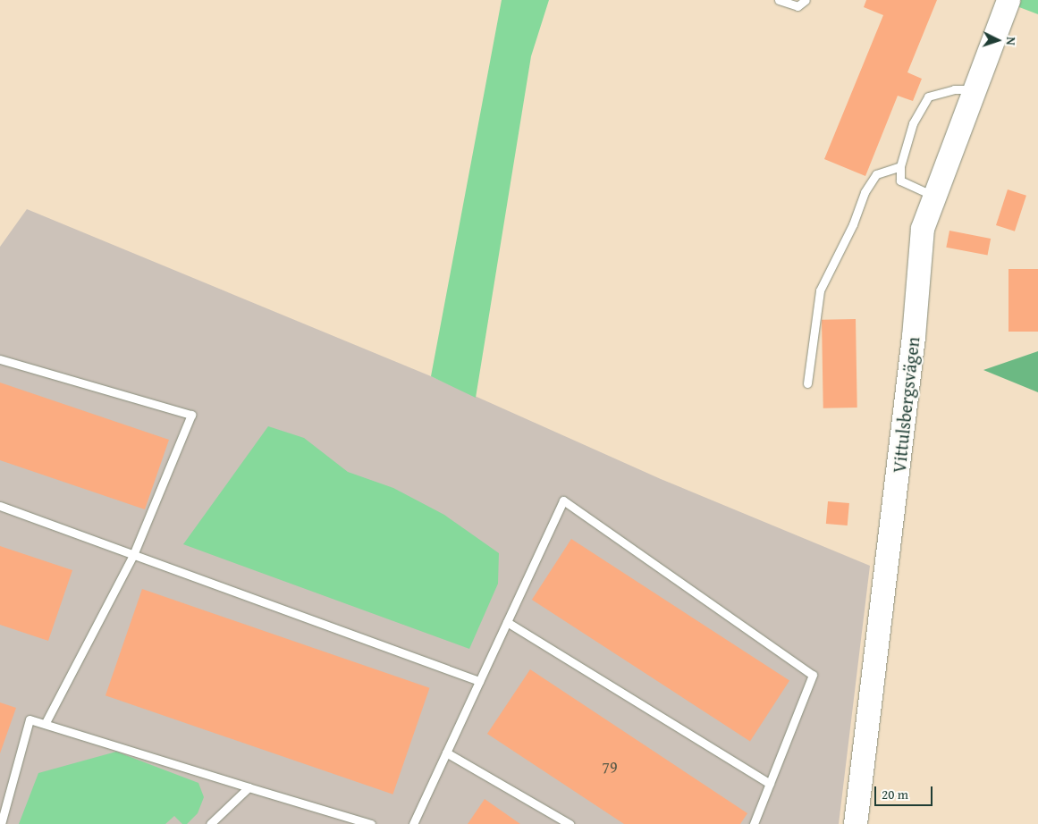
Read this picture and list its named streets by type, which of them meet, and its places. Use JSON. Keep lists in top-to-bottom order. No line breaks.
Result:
{"streets":{"street":["Vittulsbergsvägen"]},"house_numbers":["79"],"scale_bar":"20 m","north":"right"}
